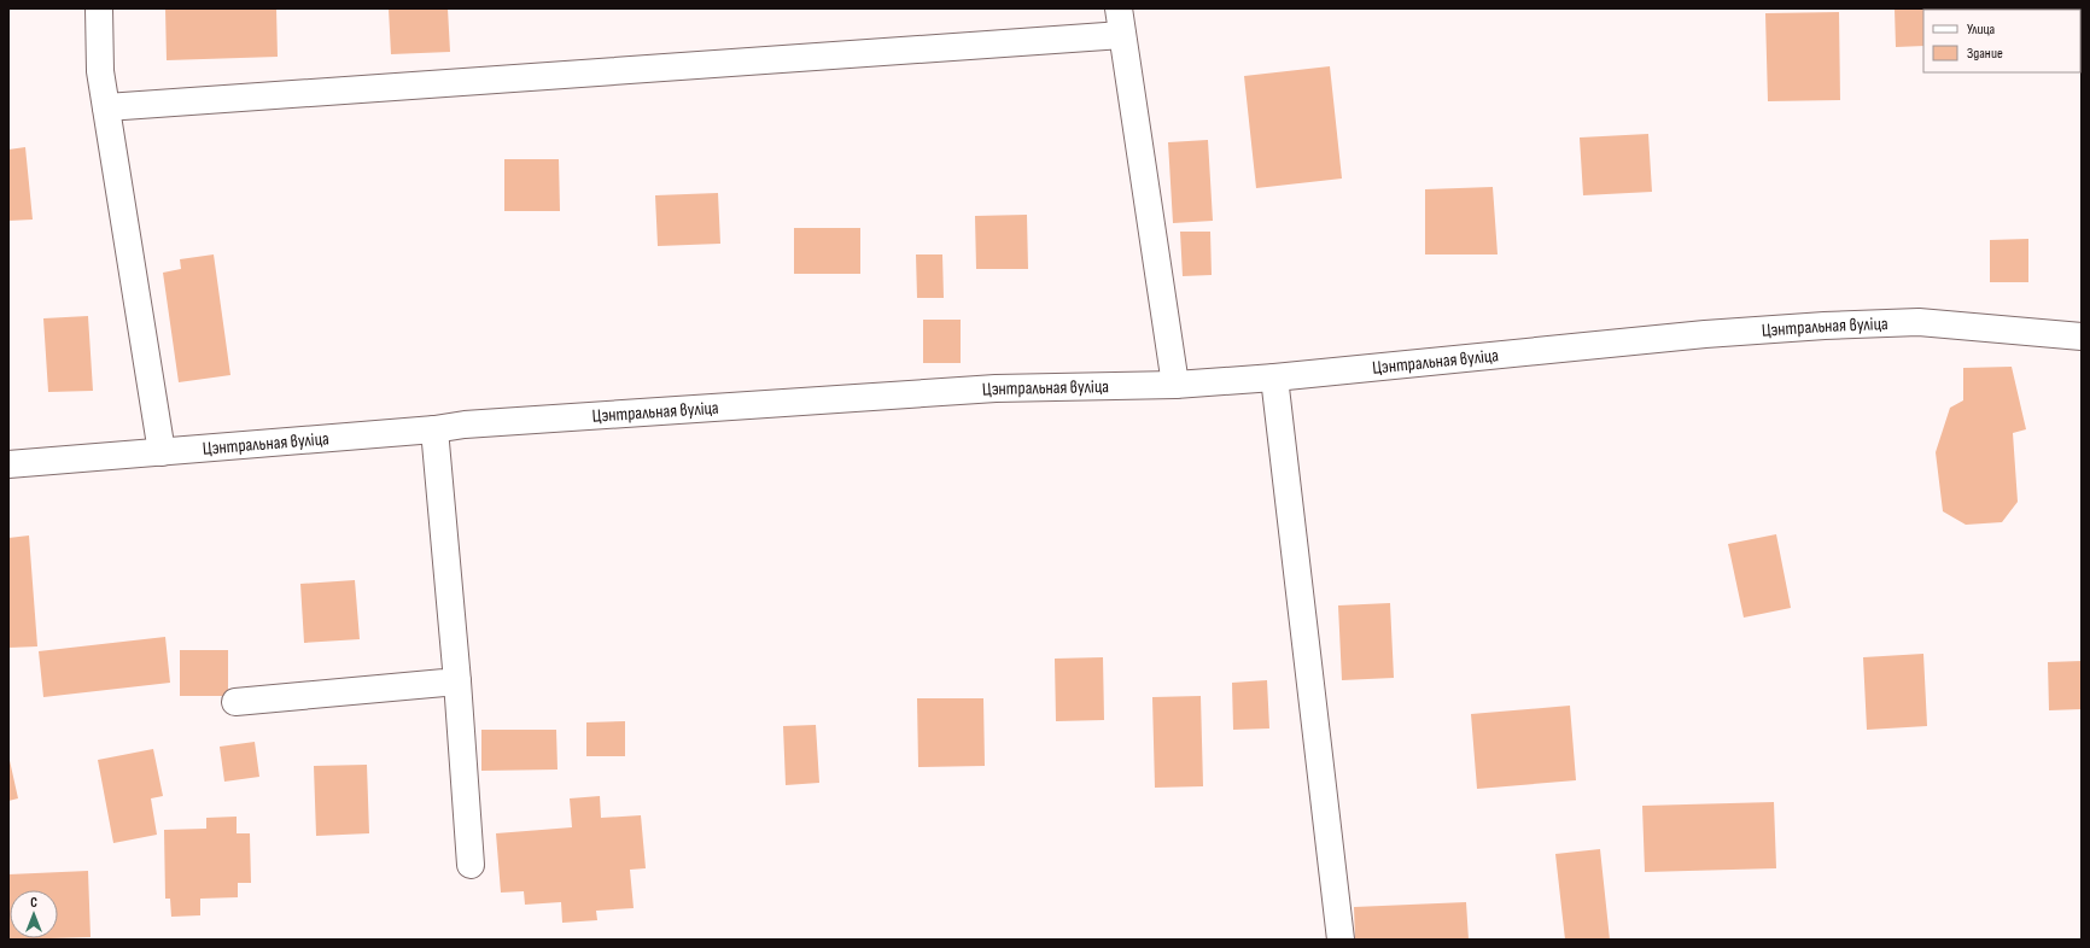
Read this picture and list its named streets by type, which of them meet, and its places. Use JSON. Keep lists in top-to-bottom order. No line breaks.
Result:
{"streets":{"street":["Цэнтральная вуліца"]},"legend":["Улица","Здание"],"north":"top"}
